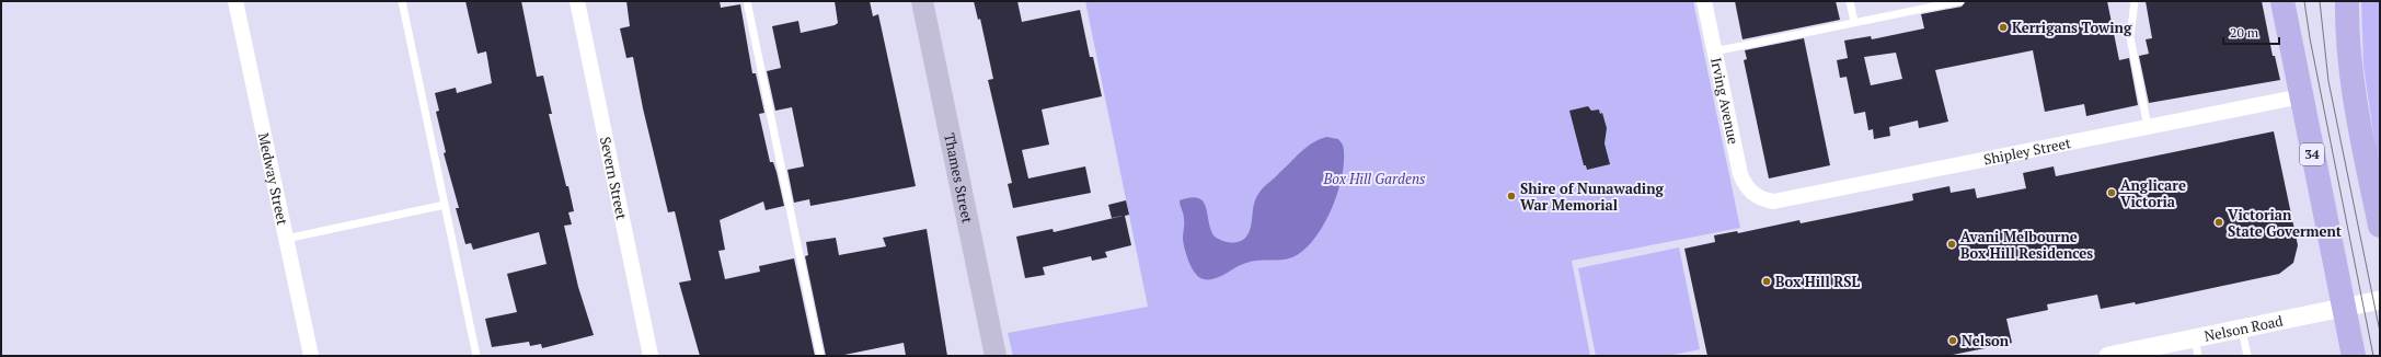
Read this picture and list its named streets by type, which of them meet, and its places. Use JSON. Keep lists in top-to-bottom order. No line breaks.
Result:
{"streets":{"main road":["34","Thames Street"],"street":["Irving Avenue","Shipley Street","Medway Street","Severn Street","Nelson Road"]},"crossings":[["Irving Avenue","Shipley Street"],["Shipley Street","34"],["34","Nelson Road"]],"parks":["Box Hill Gardens"],"places":["Kerrigans Towing","Anglicare Victoria","Shire of Nunawading War Memorial","Victorian State Goverment","Avani Melbourne Box Hill Residences","Box Hill RSL","Nelson"],"scale_bar":"20 m"}
